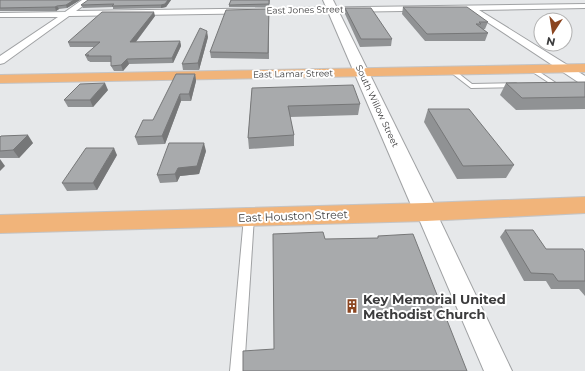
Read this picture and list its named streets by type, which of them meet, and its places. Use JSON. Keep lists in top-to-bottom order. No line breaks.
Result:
{"streets":{"main road":["East Lamar Street","East Houston Street"],"street":["East Jones Street","South Willow Street"]},"crossings":[["East Jones Street","South Willow Street"],["East Lamar Street","South Willow Street"],["South Willow Street","East Houston Street"]],"places":{"building":["Key Memorial United Methodist Church"]},"north":"bottom"}
